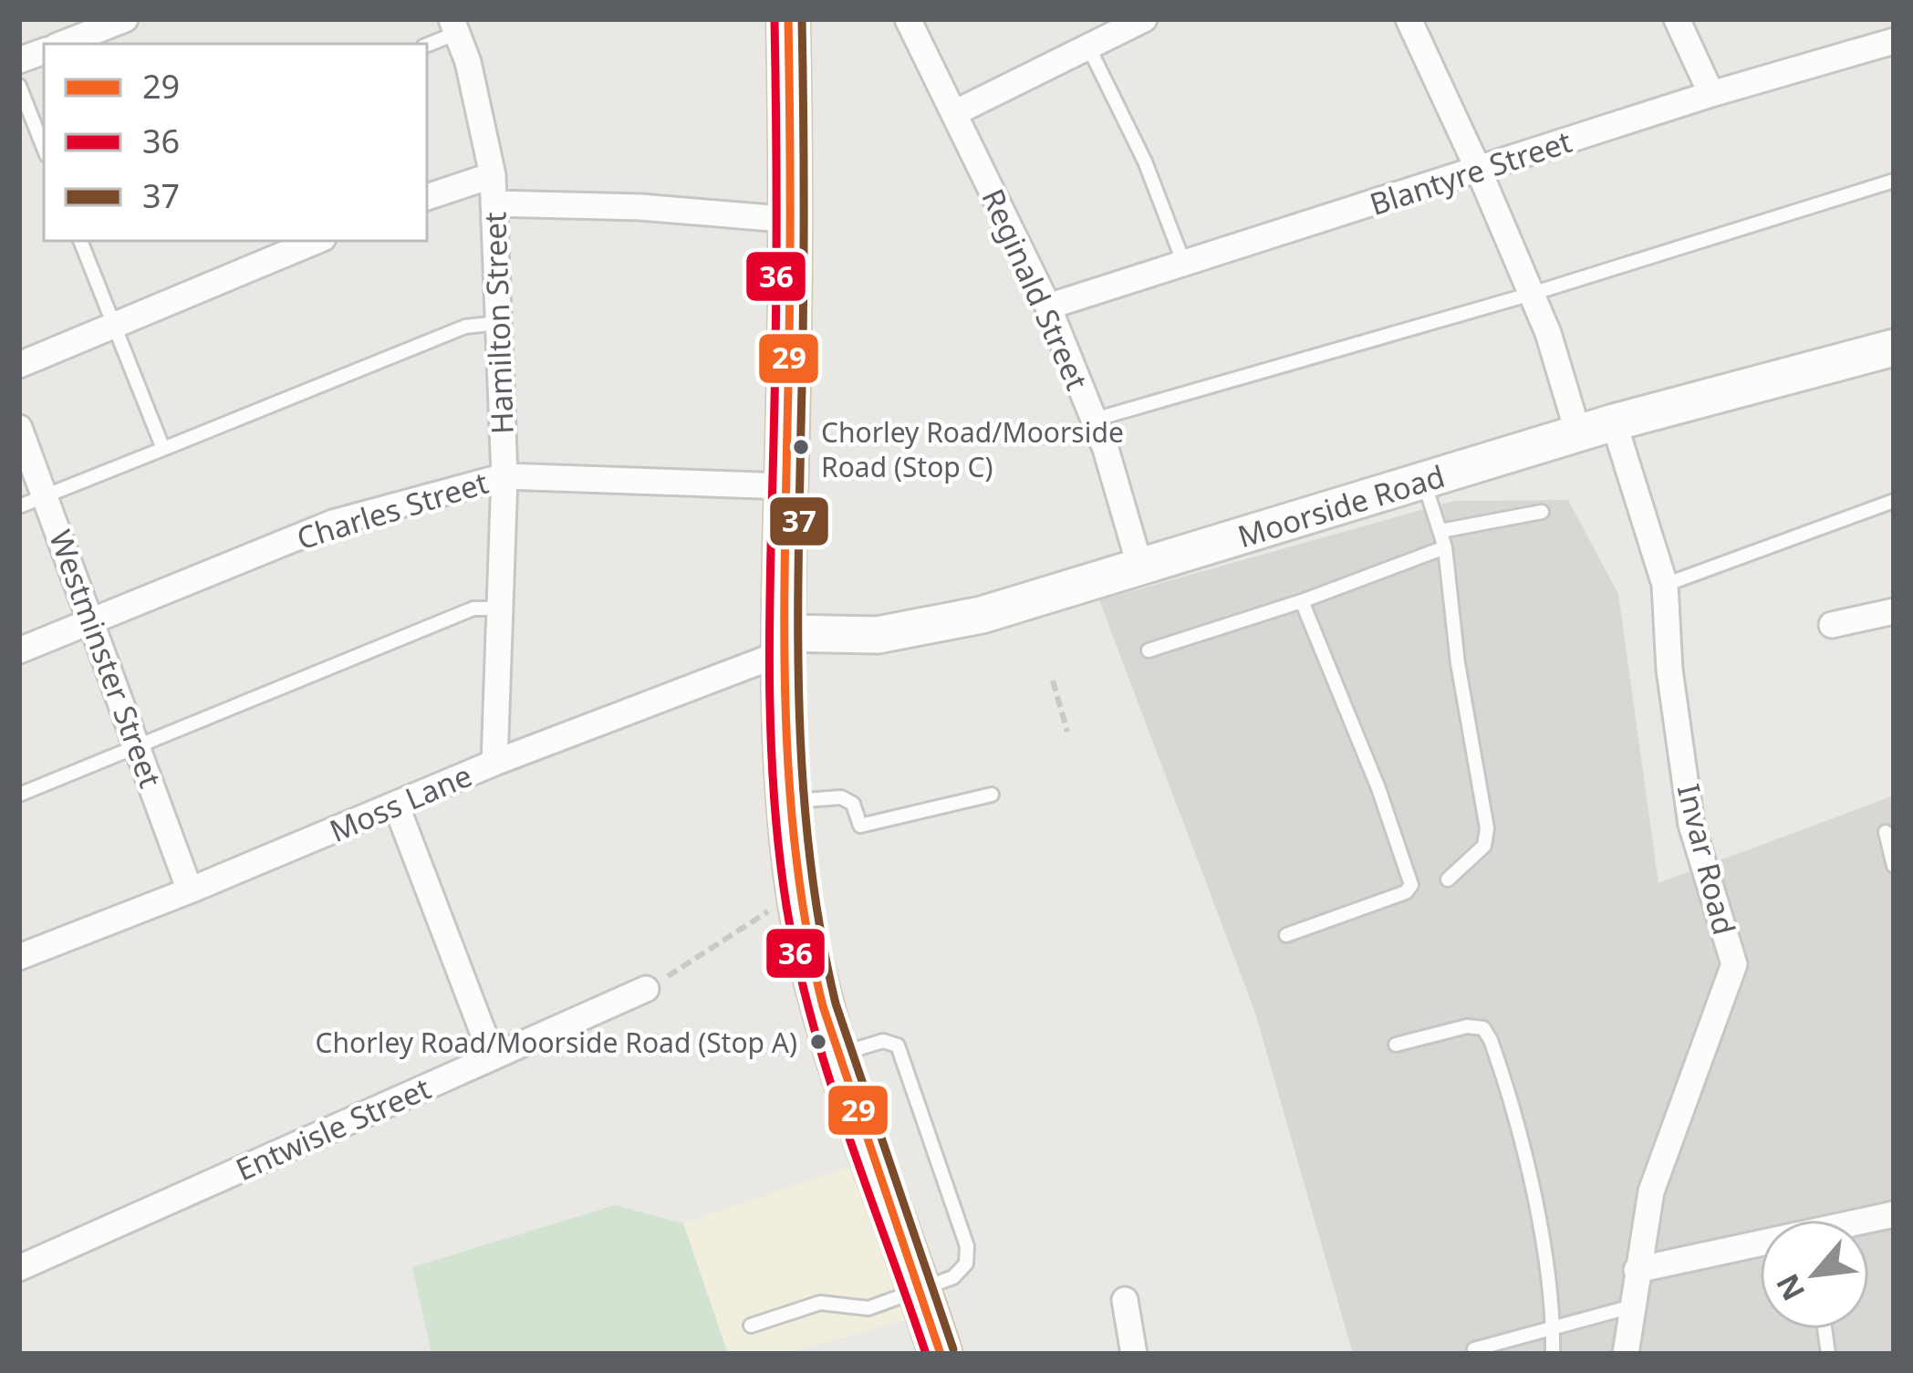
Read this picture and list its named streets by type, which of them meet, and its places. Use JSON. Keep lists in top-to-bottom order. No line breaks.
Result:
{"streets":{"street":["Blantyre Street","Reginald Street","Hamilton Street","Moorside Road","Charles Street","Westminster Street","Moss Lane","Invar Road","Entwisle Street"]},"crossings":[["Blantyre Street","Reginald Street"],["Reginald Street","Moorside Road"],["Hamilton Street","Charles Street"],["Hamilton Street","Moss Lane"],["Moorside Road","Moss Lane"],["Moorside Road","Invar Road"],["Charles Street","Westminster Street"],["Westminster Street","Moss Lane"]],"places":["Chorley Road/Moorside Road (Stop C)","Chorley Road/Moorside Road (Stop A)"],"lines":["transit line 29","transit line 36","transit line 37"],"legend":["29","36","37"],"north":"bottom left"}
